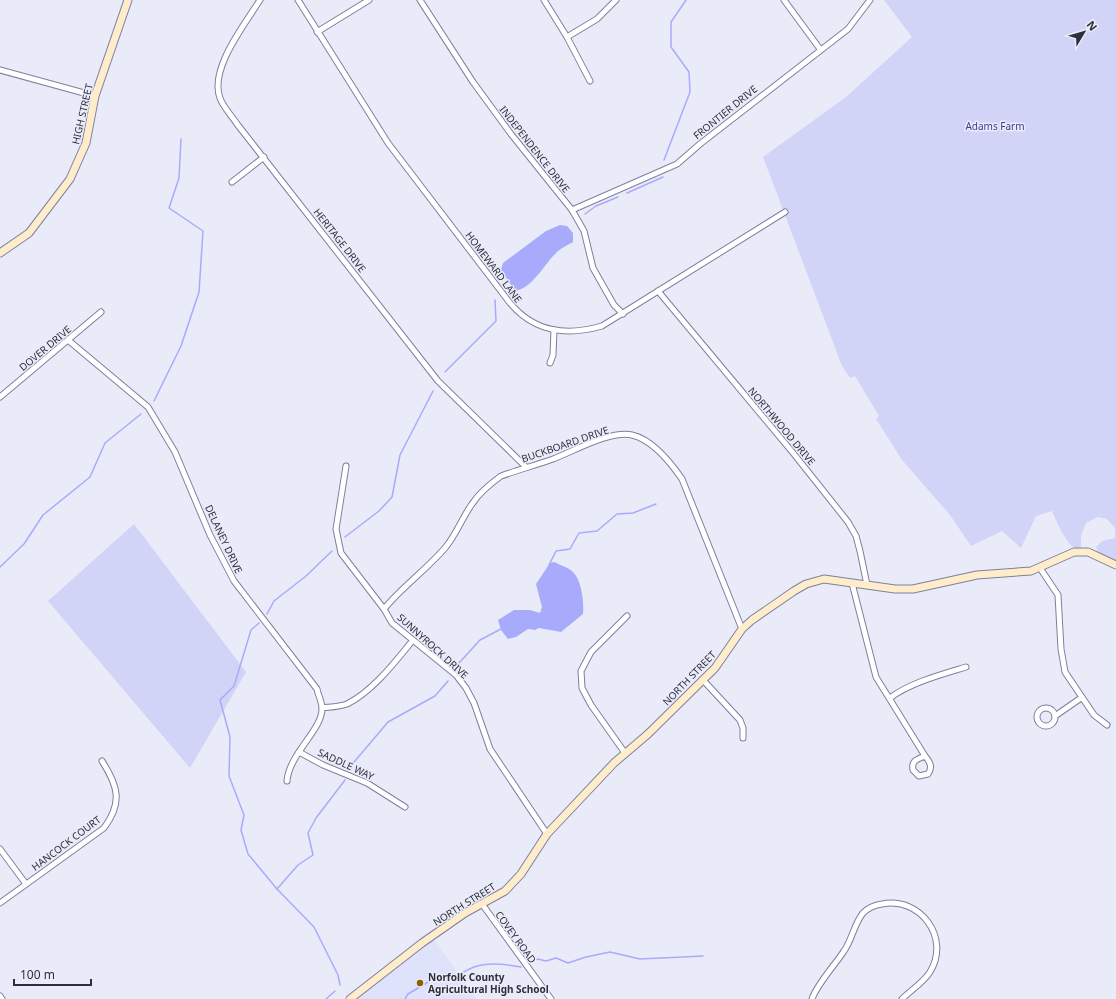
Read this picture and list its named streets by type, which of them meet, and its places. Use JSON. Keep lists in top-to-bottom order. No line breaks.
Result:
{"streets":{"street":["FRONTIER DRIVE","HIGH STREET","INDEPENDENCE DRIVE","HERITAGE DRIVE","HOMEWARD LANE","DOVER DRIVE","NORTHWOOD DRIVE","BUCKBOARD DRIVE","DELANEY DRIVE","SUNNYROCK DRIVE","NORTH STREET","SADDLE WAY","HANCOCK COURT","COVEY ROAD"]},"crossings":[["FRONTIER DRIVE","INDEPENDENCE DRIVE"],["INDEPENDENCE DRIVE","HOMEWARD LANE"],["HERITAGE DRIVE","BUCKBOARD DRIVE"],["HOMEWARD LANE","NORTHWOOD DRIVE"],["DOVER DRIVE","DELANEY DRIVE"],["NORTHWOOD DRIVE","NORTH STREET"],["BUCKBOARD DRIVE","SUNNYROCK DRIVE"],["BUCKBOARD DRIVE","NORTH STREET"],["SUNNYROCK DRIVE","NORTH STREET"],["NORTH STREET","COVEY ROAD"]],"parks":["Adams Farm"],"places":["Norfolk County Agricultural High School"],"scale_bar":"100 m","north":"top right"}
